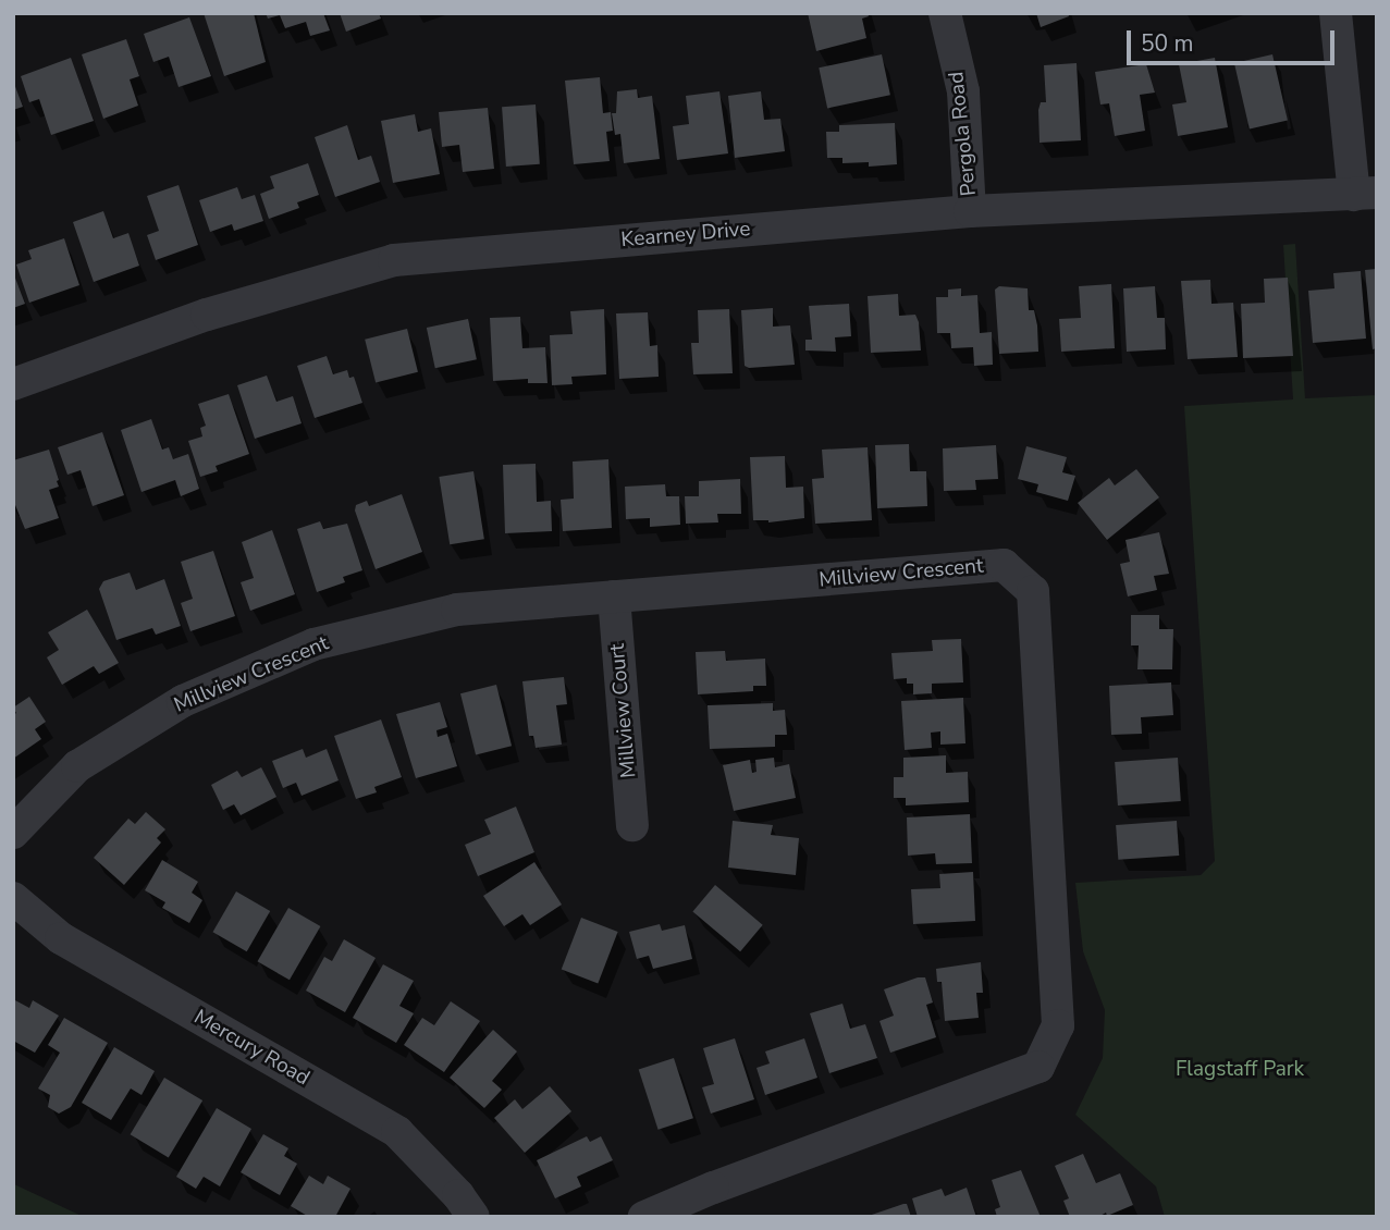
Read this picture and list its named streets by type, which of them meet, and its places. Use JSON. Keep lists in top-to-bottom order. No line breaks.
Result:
{"streets":{"street":["Pergola Road","Kearney Drive","Millview Crescent","Millview Court","Mercury Road"]},"crossings":[["Pergola Road","Kearney Drive"],["Millview Crescent","Millview Court"]],"parks":["Flagstaff Park"],"scale_bar":"50 m"}
